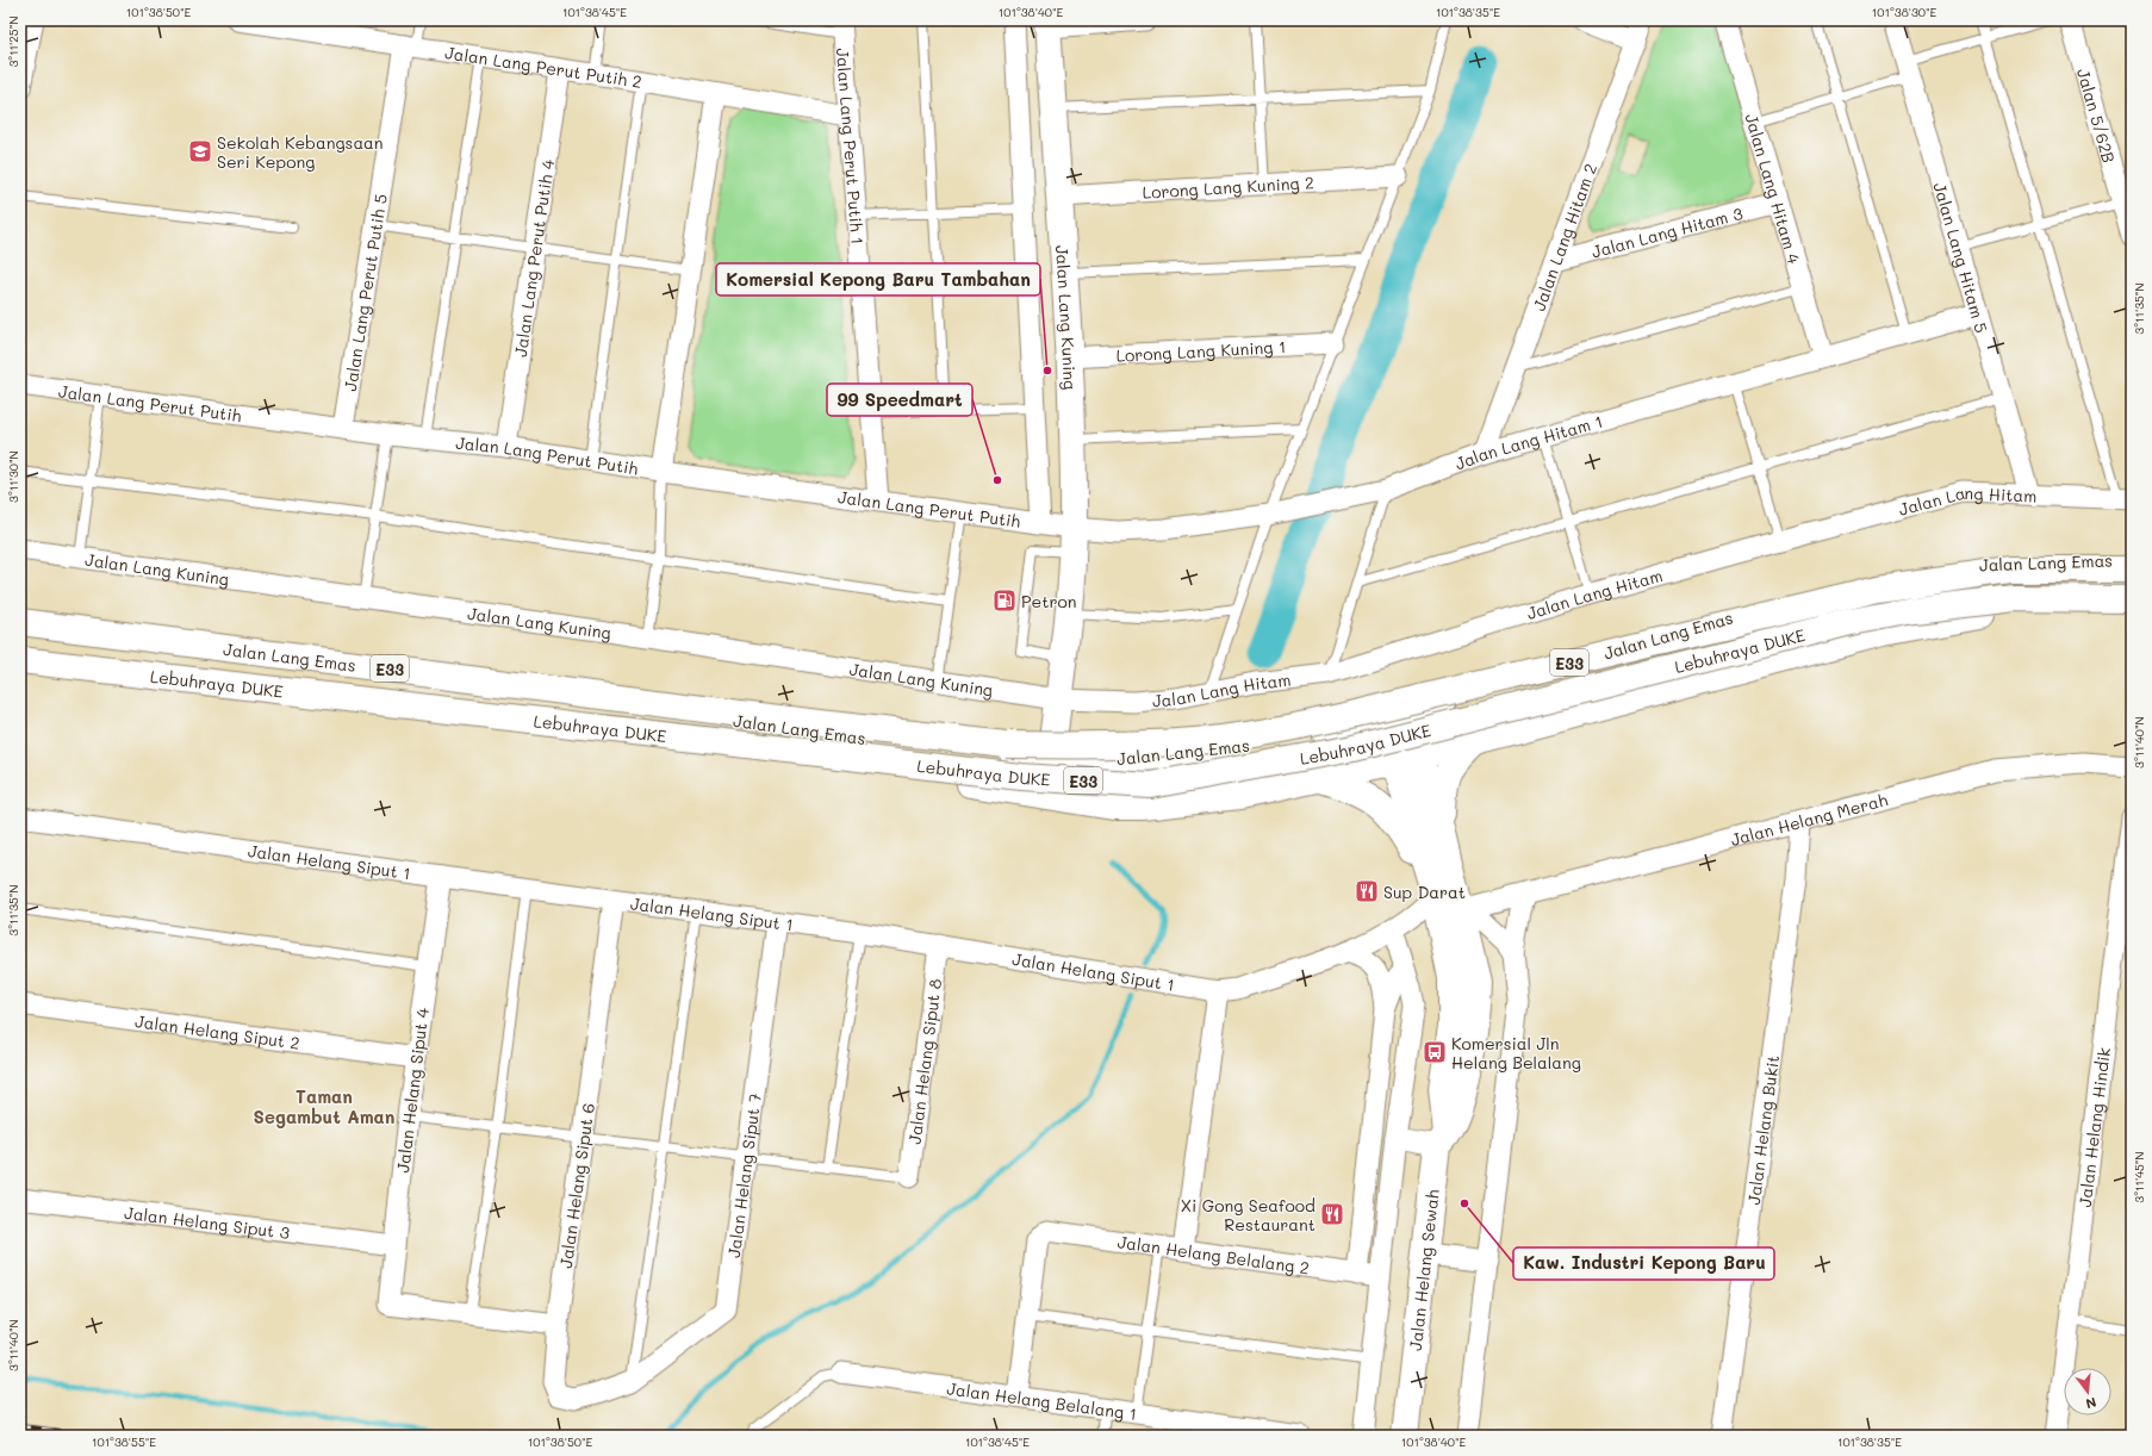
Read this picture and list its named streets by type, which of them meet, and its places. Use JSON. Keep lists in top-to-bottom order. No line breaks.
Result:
{"streets":{"main road":["Jalan Lang Kuning","Jalan Lang Emas","Lebuhraya DUKE","E33","Jalan Helang Sewah"],"street":["Jalan Lang Perut Putih 2","Jalan 5/62B","Jalan Lang Perut Putih 1","Lorong Lang Kuning 2","Jalan Lang Hitam 4","Jalan Lang Hitam 3","Jalan Lang Hitam 2","Jalan Lang Hitam 5","Jalan Lang Perut Putih 4","Jalan Lang Perut Putih 5","Lorong Lang Kuning 1","Jalan Lang Perut Putih","Jalan Lang Hitam 1","Jalan Lang Hitam","Jalan Helang Merah","Jalan Helang Siput 1","Jalan Helang Siput 2","Jalan Helang Siput 8","Jalan Helang Siput 4","Jalan Helang Hindik","Jalan Helang Bukit","Jalan Helang Siput 7","Jalan Helang Siput 6","Jalan Helang Siput 3","Jalan Helang Belalang 2","Jalan Helang Belalang 1"]},"crossings":[["Jalan Lang Perut Putih 2","Jalan Lang Perut Putih 1"],["Jalan Lang Perut Putih 2","Jalan Lang Perut Putih 4"],["Jalan Lang Perut Putih 2","Jalan Lang Perut Putih 5"],["Jalan Lang Perut Putih 1","Jalan Lang Perut Putih"],["Lorong Lang Kuning 2","Jalan Lang Kuning"],["Jalan Lang Hitam 4","Jalan Lang Hitam 3"],["Jalan Lang Hitam 4","Jalan Lang Hitam 1"],["Jalan Lang Hitam 3","Jalan Lang Hitam 2"],["Jalan Lang Hitam 2","Jalan Lang Hitam 1"],["Jalan Lang Hitam 5","Jalan Lang Hitam 1"],["Jalan Lang Hitam 5","Jalan Lang Hitam"],["Jalan Lang Perut Putih 4","Jalan Lang Perut Putih"],["Jalan Lang Perut Putih 5","Jalan Lang Perut Putih"],["Jalan Lang Kuning","Lorong Lang Kuning 1"],["Jalan Lang Kuning","Jalan Lang Perut Putih"],["Jalan Lang Kuning","Jalan Lang Hitam 1"],["Jalan Lang Kuning","Jalan Lang Hitam"],["Jalan Lang Kuning","Jalan Lang Emas"],["Jalan Lang Perut Putih","Jalan Lang Hitam 1"],["Jalan Lang Emas","Jalan Helang Sewah"],["Jalan Helang Merah","Jalan Helang Bukit"],["Jalan Helang Merah","Jalan Helang Sewah"],["Jalan Helang Siput 1","Jalan Helang Siput 8"],["Jalan Helang Siput 1","Jalan Helang Siput 4"],["Jalan Helang Siput 1","Jalan Helang Siput 7"],["Jalan Helang Siput 1","Jalan Helang Siput 6"],["Jalan Helang Siput 1","Jalan Helang Sewah"],["Jalan Helang Siput 2","Jalan Helang Siput 4"],["Jalan Helang Siput 4","Jalan Helang Siput 3"],["Jalan Helang Siput 7","Jalan Helang Siput 6"]],"districts":["Taman Segambut Aman"],"places":{"school or university":["Sekolah Kebangsaan Seri Kepong"],"other":["Komersial Kepong Baru Tambahan","99 Speedmart","Kaw. Industri Kepong Baru"],"fuel station":["Petron"],"restaurant":["Sup Darat","Xi Gong Seafood Restaurant"],"bus stop":["Komersial Jln Helang Belalang"]},"north":"bottom","coordinates":["101°38'50\"E","101°38'45\"E","101°38'40\"E","101°38'35\"E","101°38'30\"E","3°11'25\"N","3°11'35\"N","3°11'30\"N","3°11'40\"N","3°11'45\"N","101°38'55\"E"]}
